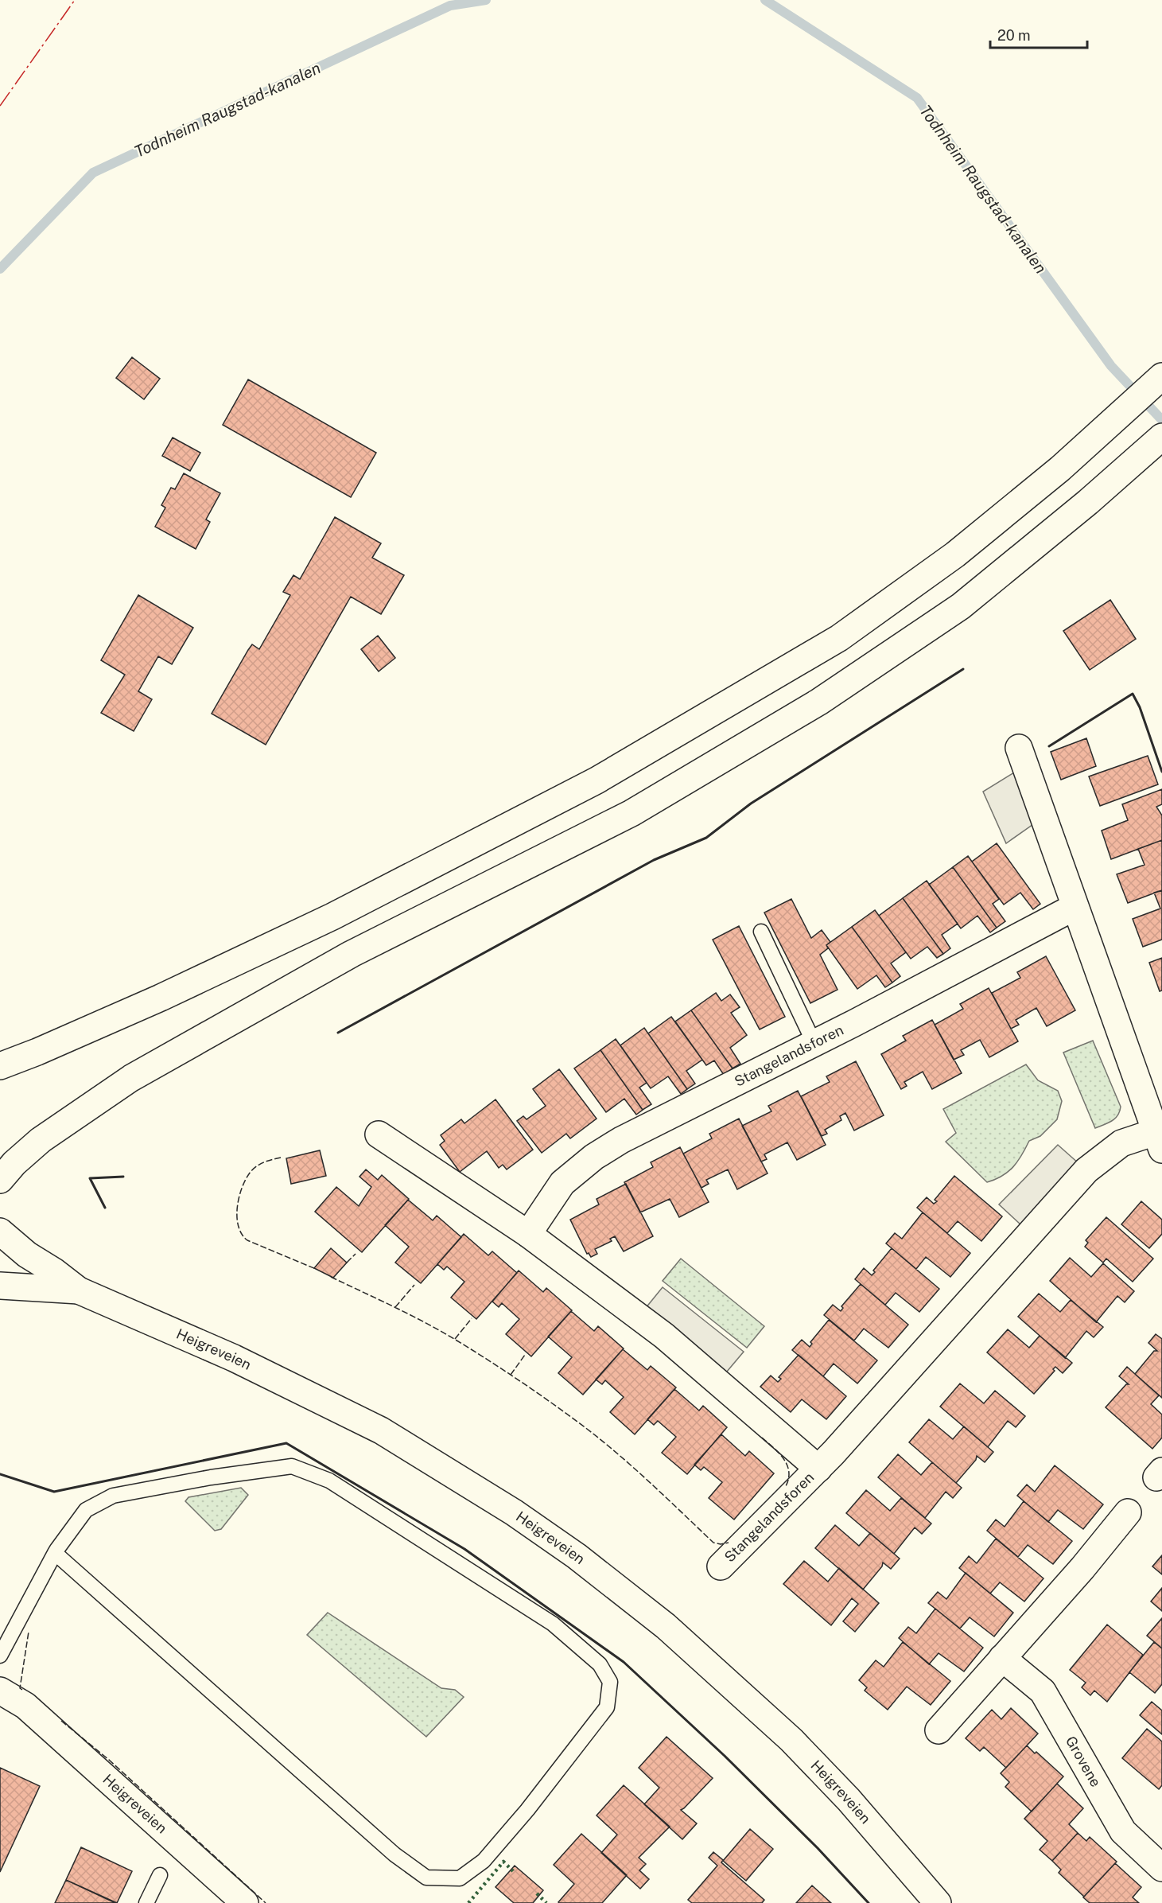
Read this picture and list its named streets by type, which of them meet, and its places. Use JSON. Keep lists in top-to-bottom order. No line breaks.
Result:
{"streets":{"main road":["Stangelandsforen","Heigreveien","Grovene"]},"water":["Todnheim Raugstad-kanalen"],"scale_bar":"20 m"}
